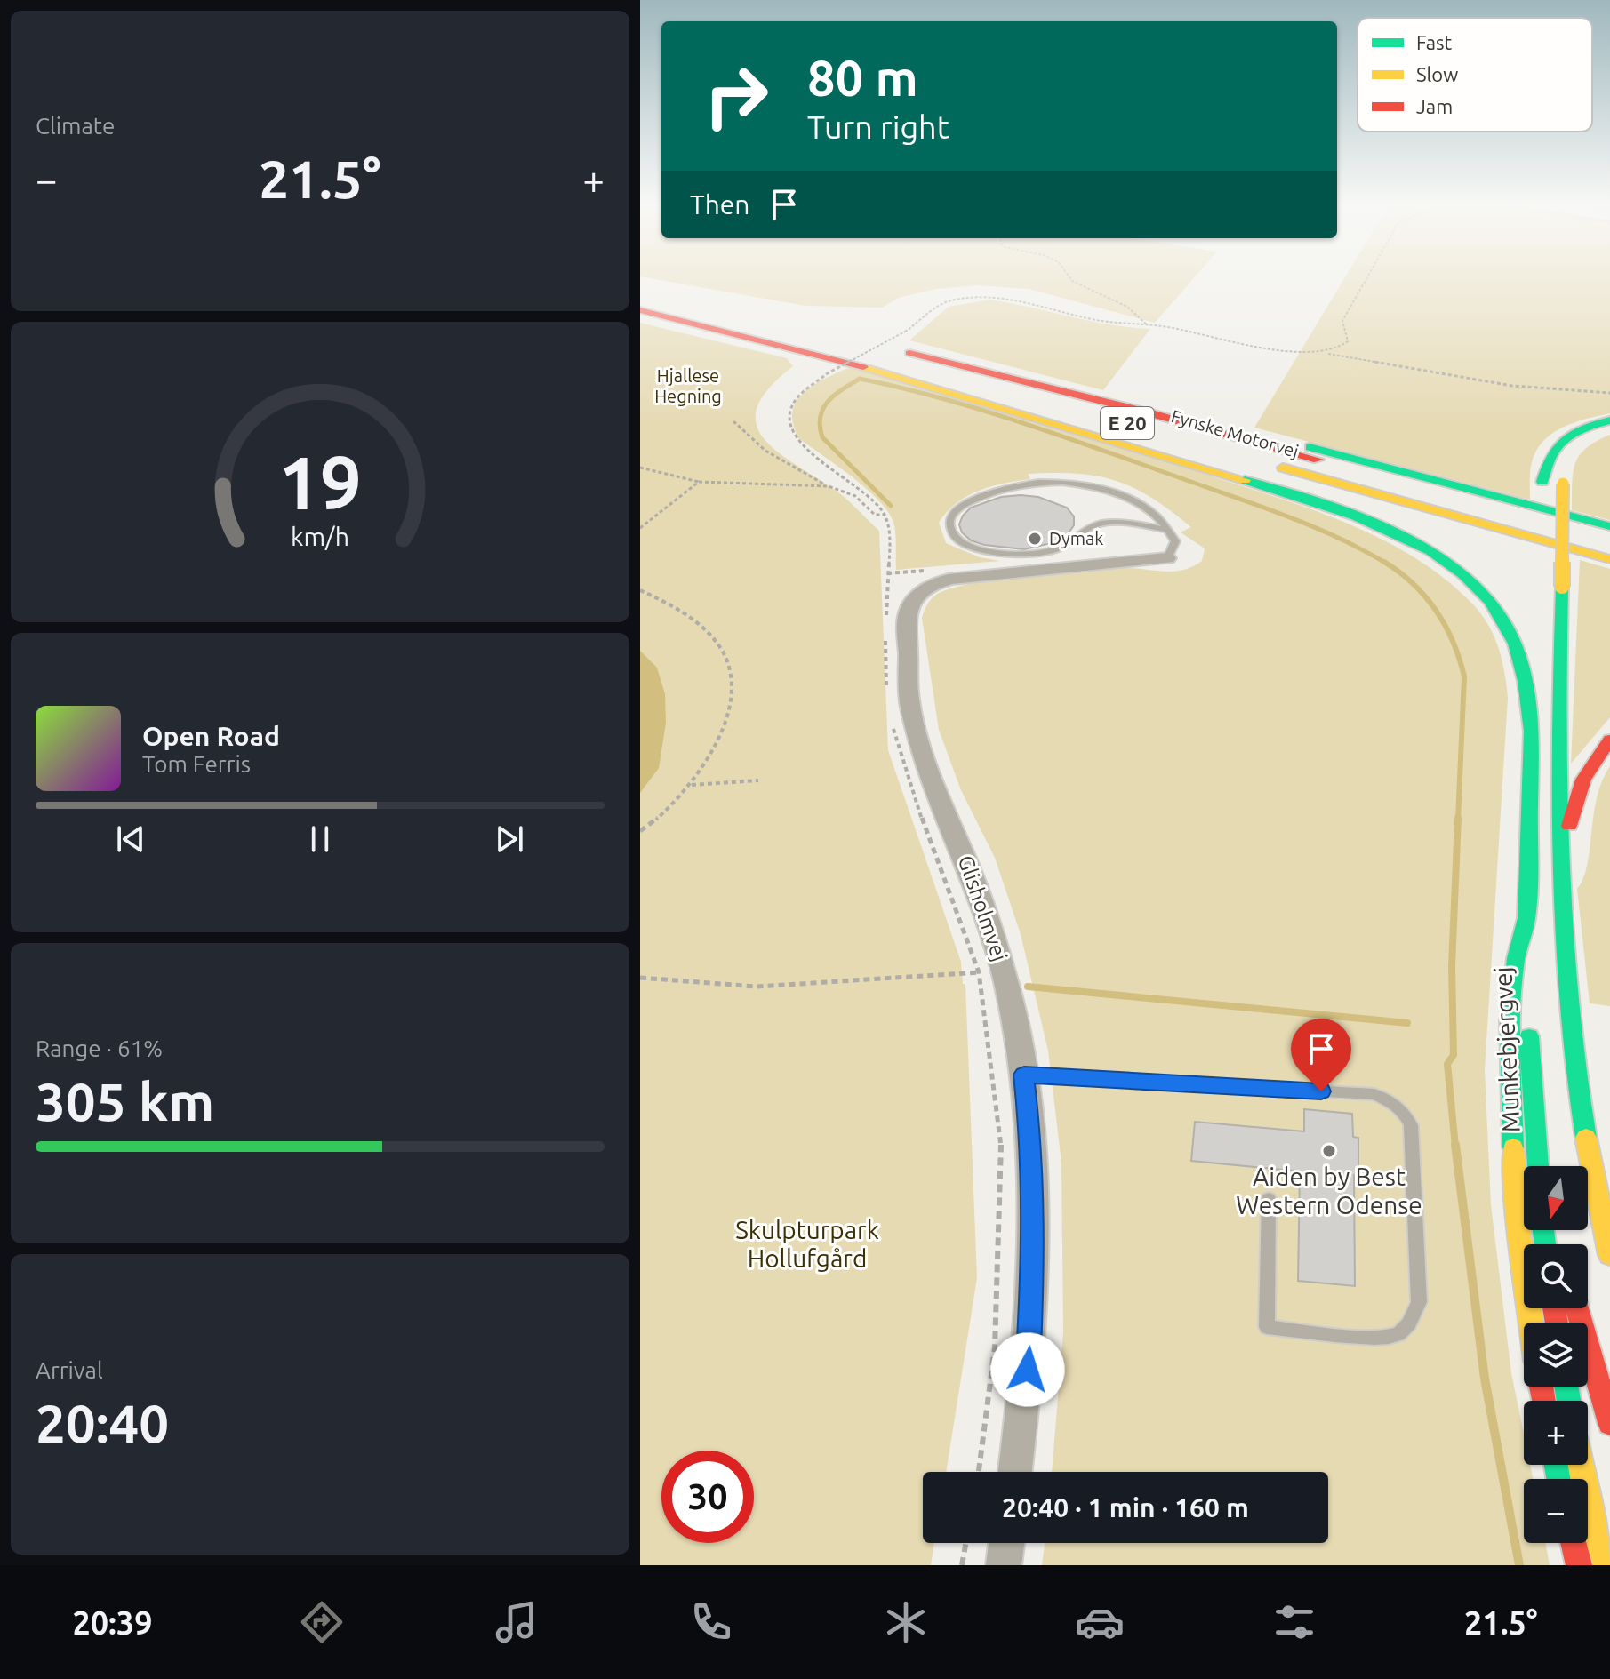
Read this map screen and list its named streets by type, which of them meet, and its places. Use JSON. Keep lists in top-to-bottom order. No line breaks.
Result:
{"streets":{"main road":["E 20","Fynske Motorvej","Munkebjergvej"],"street":["Glisholmvej"]},"parks":["Hjallese Hegning","Skulpturpark Hollufgård"],"places":["Dymak","Aiden by Best Western Odense"],"legend":["Fast","Slow","Jam"],"north":"bottom","page":{"tile":["Climate",["Range · 61%","305 km"],["Arrival","20:40"]],"turn":["80 m","Turn right"],"heat":["−","21.5°","+"],"then":"Then","song":["Open Road","Tom Ferris"],"map_buttons":["+","−"],"limit":"30","trip":"20:40 · 1 min · 160 m","tabs":["20:39","21.5°"],"gauge":["19","km/h"]}}
